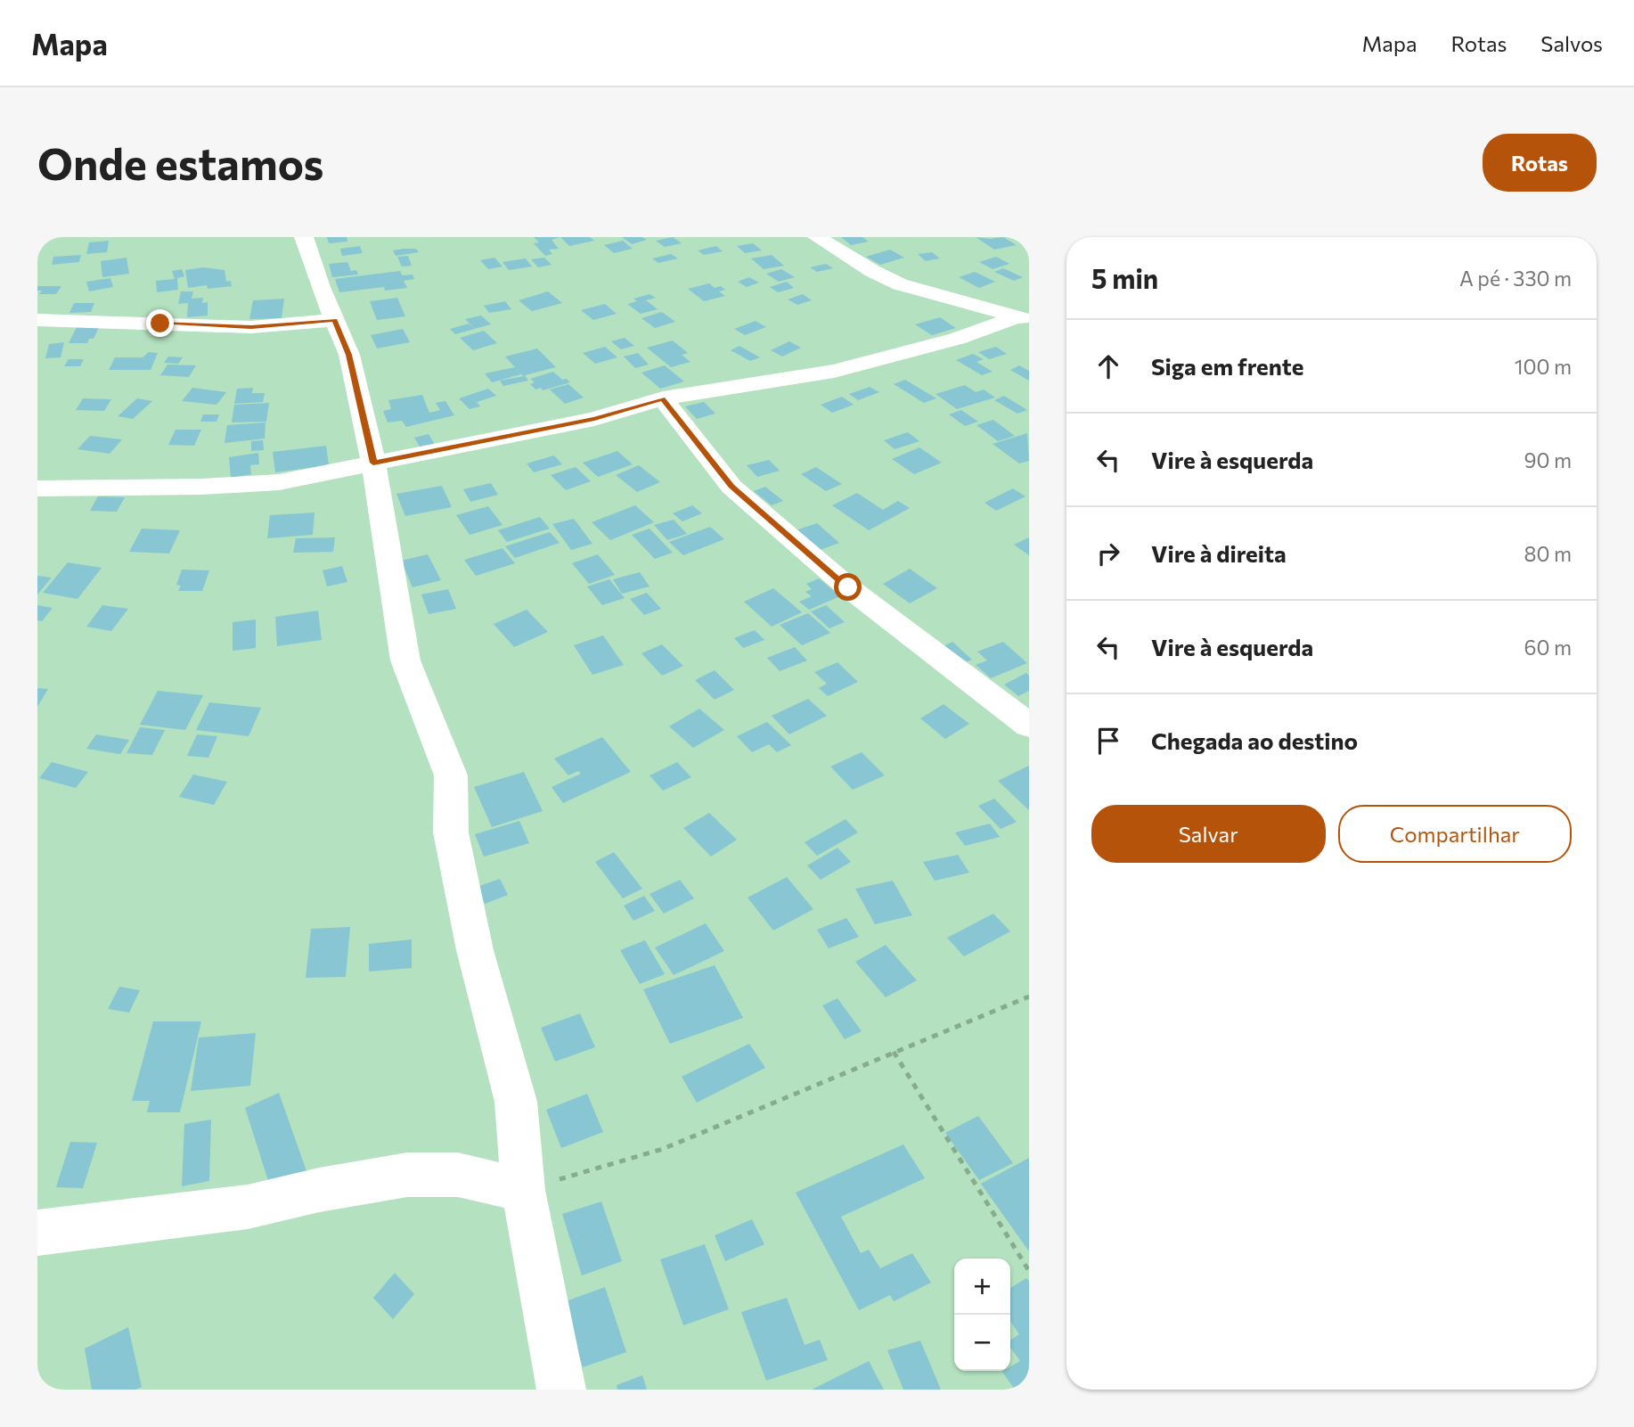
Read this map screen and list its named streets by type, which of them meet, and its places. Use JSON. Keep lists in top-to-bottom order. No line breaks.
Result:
{"page":{"header":"Mapa","nav":["Mapa","Rotas","Salvos"],"buttons":["Rotas",["Salvar","Compartilhar"]],"title":"Onde estamos","heading":["5 min","A pé · 330 m"],"list":[["Siga em frente","100 m"],["Vire à esquerda","90 m"],["Vire à direita","80 m"],["Vire à esquerda","60 m"],"Chegada ao destino"],"map_buttons":["+","−"]}}
